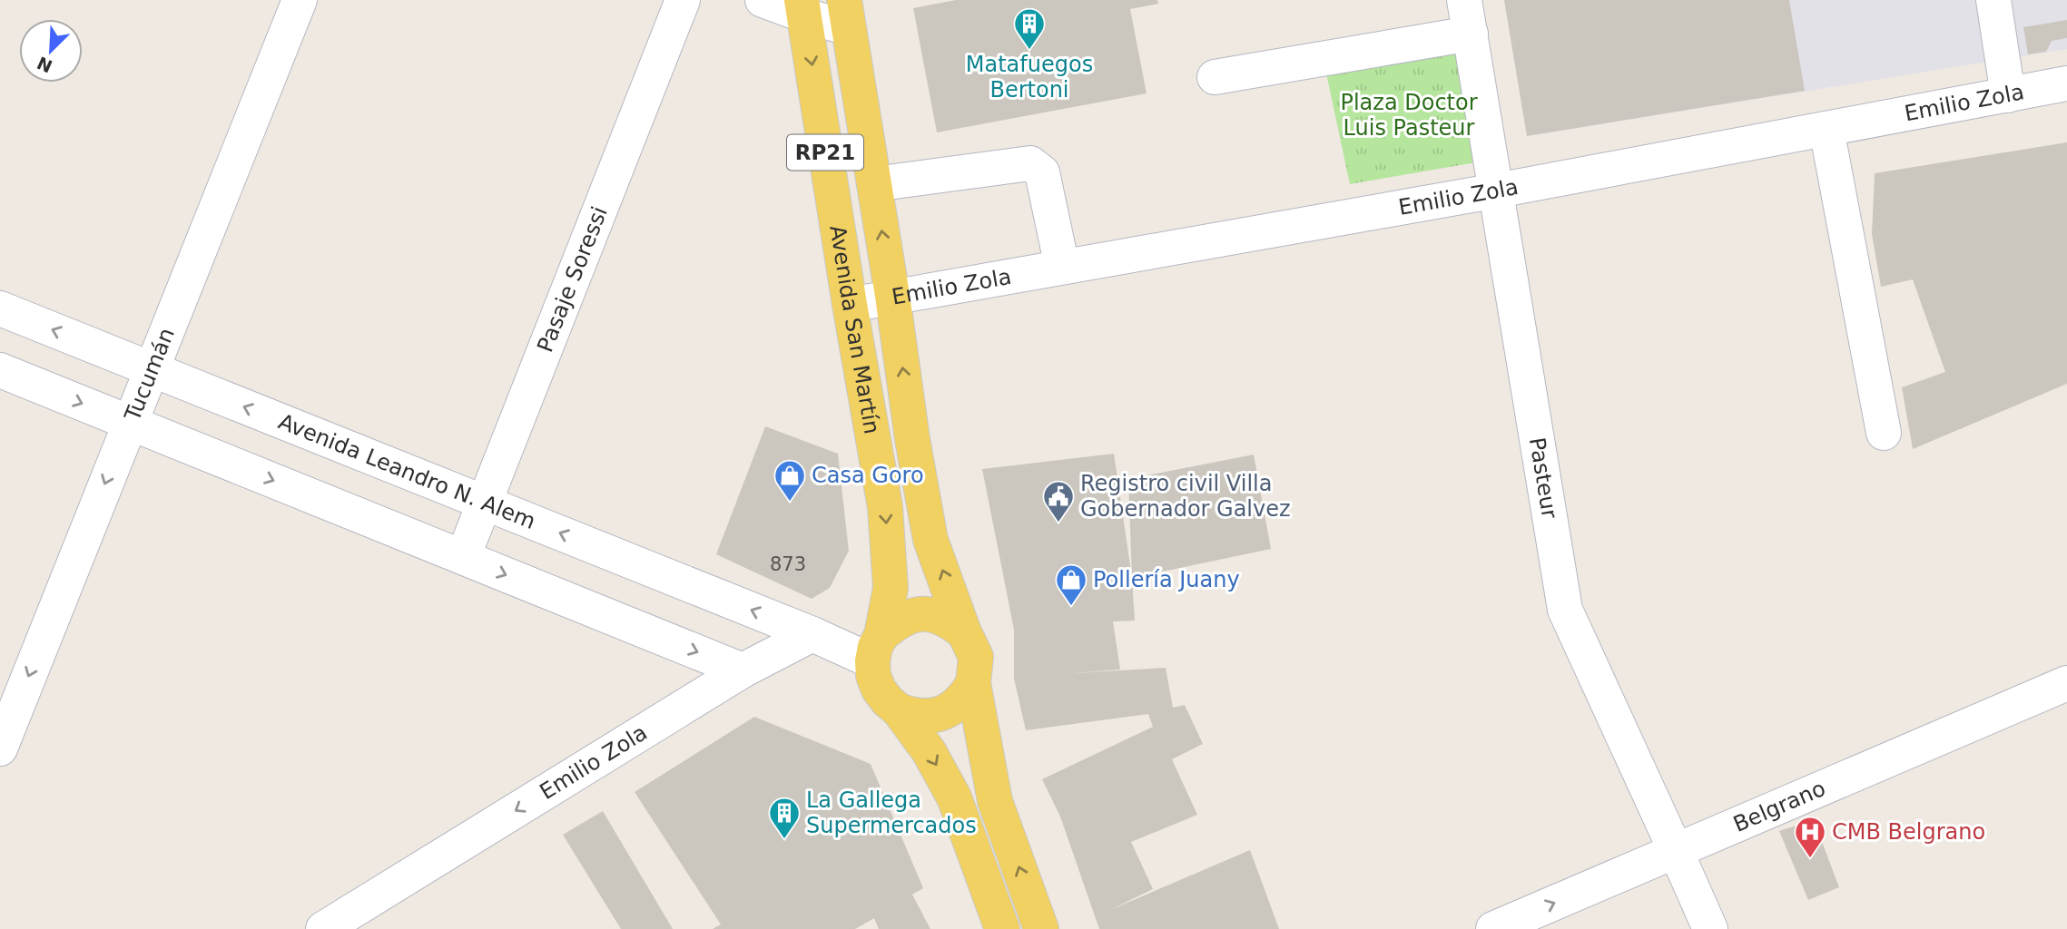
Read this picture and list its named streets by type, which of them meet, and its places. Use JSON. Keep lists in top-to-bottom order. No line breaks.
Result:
{"streets":{"main road":["RP21","Avenida San Martín"],"street":["Emilio Zola","Pasaje Soressi","Tucumán","Avenida Leandro N. Alem","Pasteur","Belgrano"]},"crossings":[["Emilio Zola","Avenida San Martín"],["Emilio Zola","Avenida Leandro N. Alem"],["Emilio Zola","Pasteur"],["Pasaje Soressi","Avenida Leandro N. Alem"],["Tucumán","Avenida Leandro N. Alem"],["Pasteur","Belgrano"]],"one_way":["Tucumán"],"parks":["Plaza Doctor Luis Pasteur"],"places":{"building":["Matafuegos Bertoni","La Gallega Supermercados"],"shop":["Casa Goro","Pollería Juany"],"public building":["Registro civil Villa Gobernador Galvez"],"hospital":["CMB Belgrano"]},"house_numbers":["873"],"north":"bottom left"}
